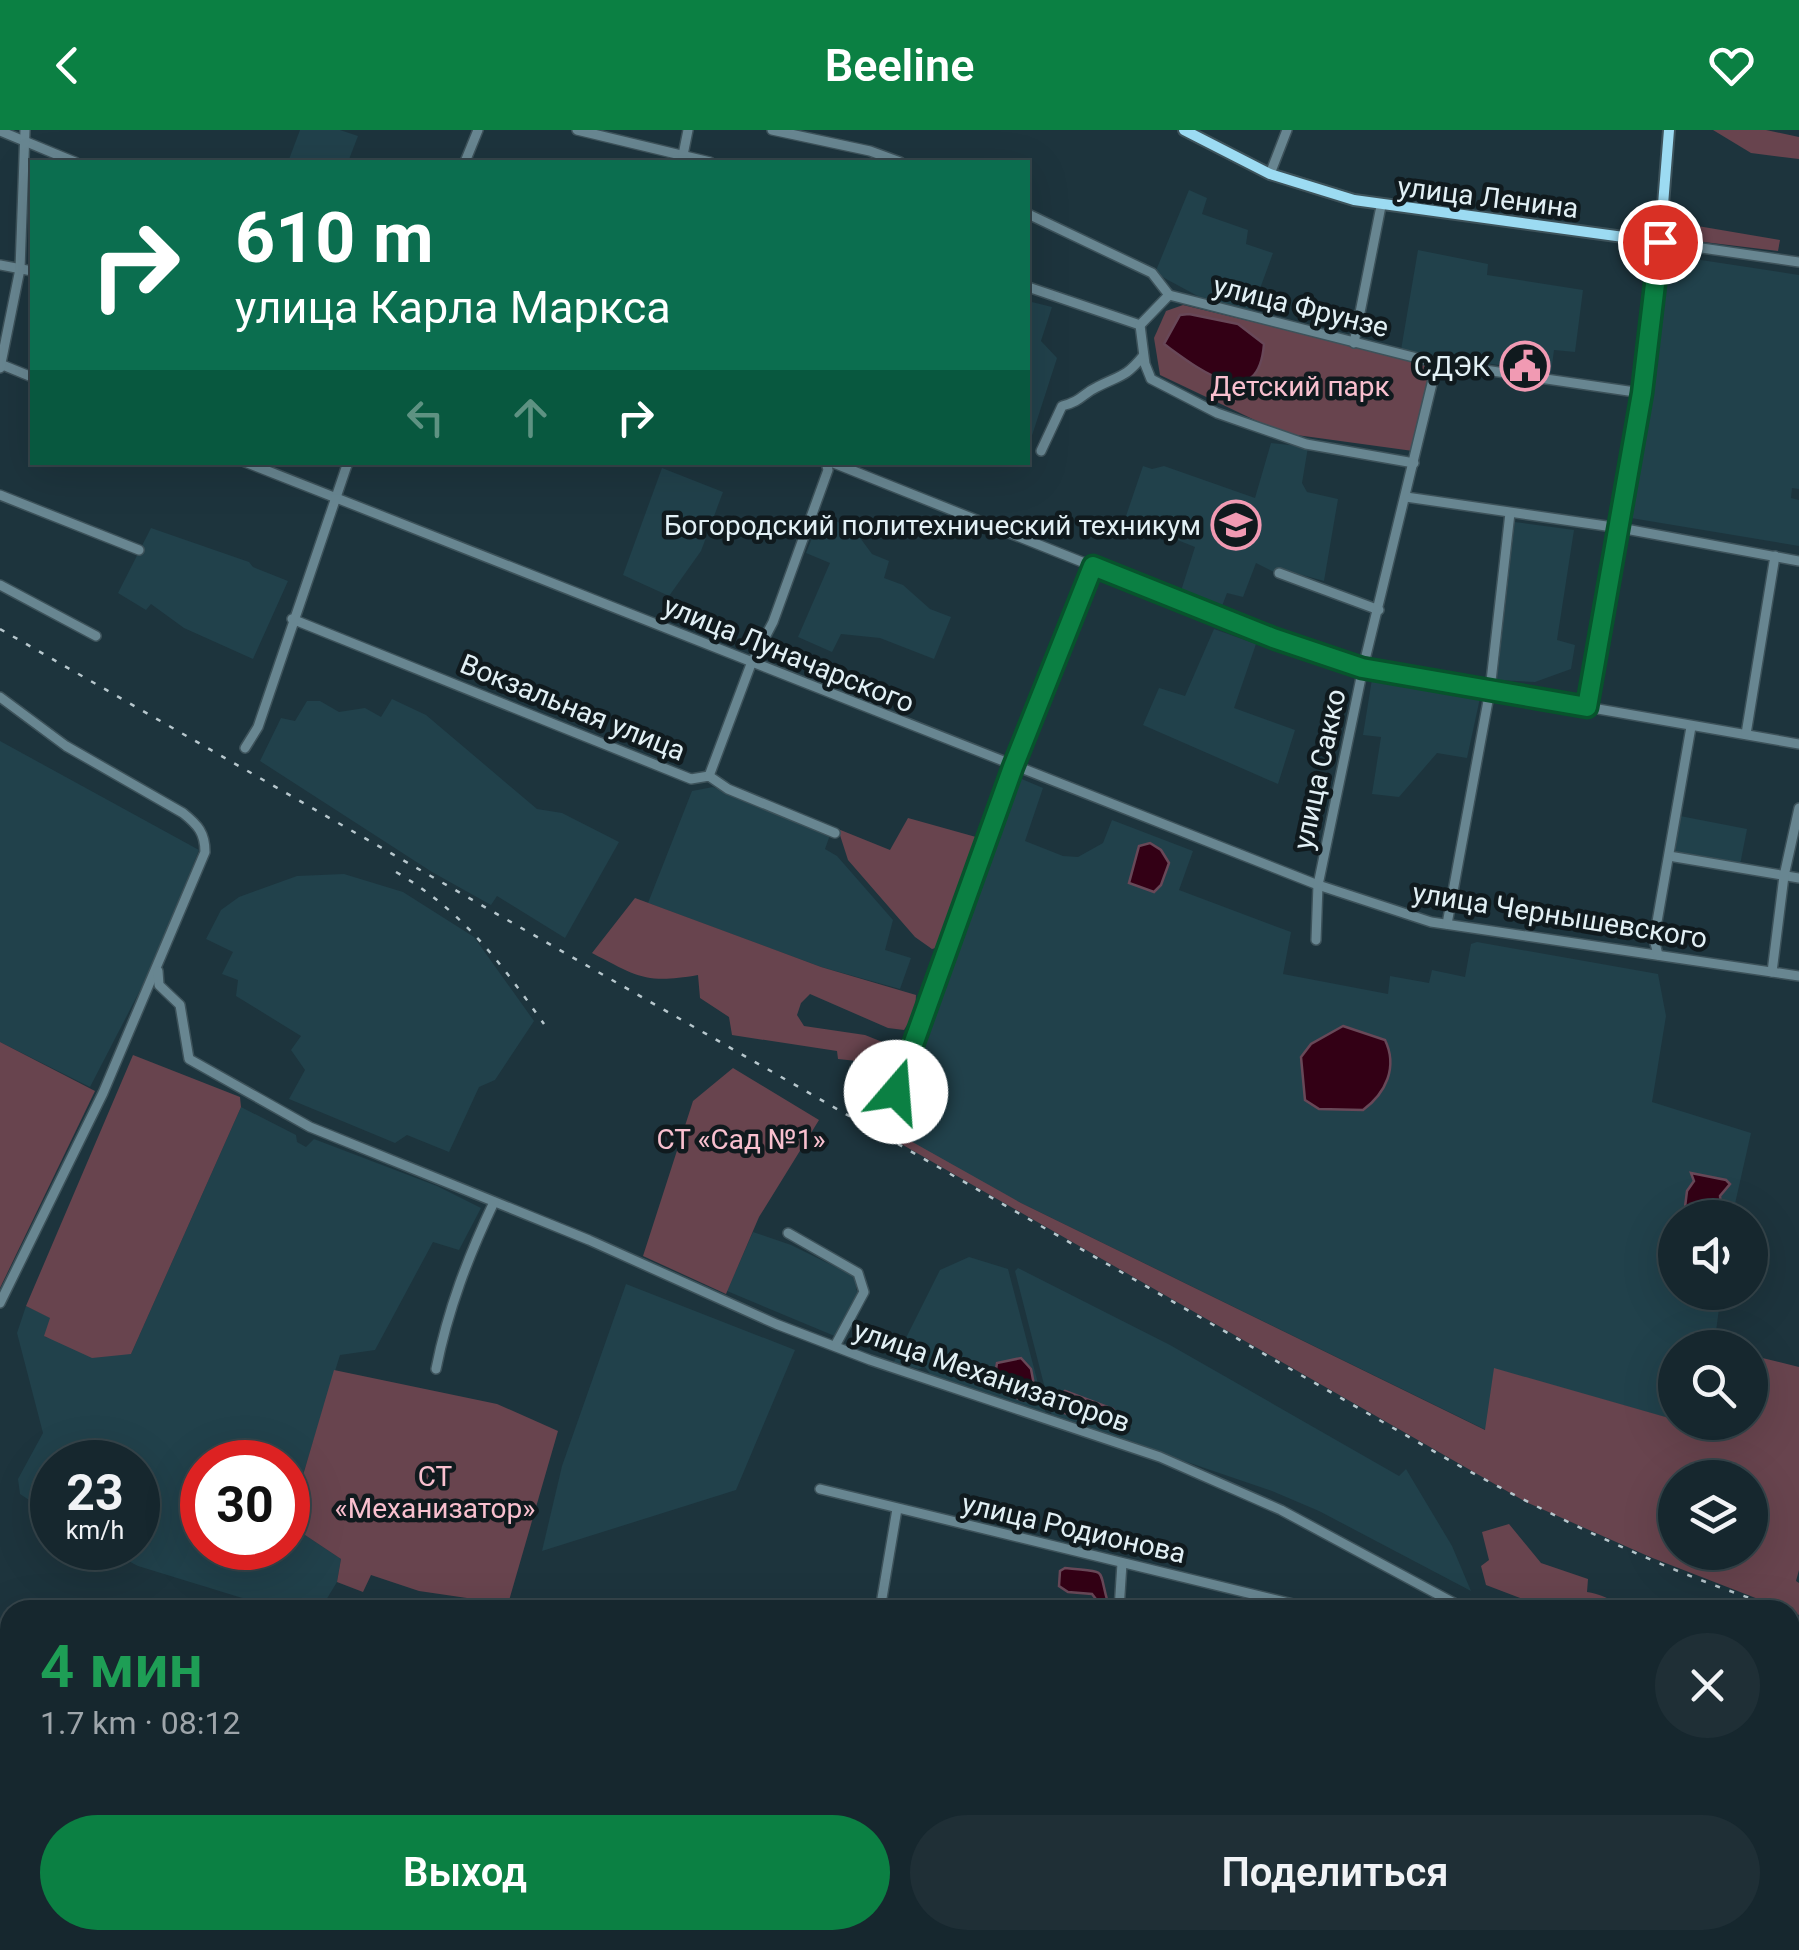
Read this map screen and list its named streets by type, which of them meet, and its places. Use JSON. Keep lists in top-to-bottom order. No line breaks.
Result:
{"streets":{"main road":["улица Ленина"],"street":["улица Фрунзе","улица Луначарского","Вокзальная улица","улица Сакко","улица Чернышевского","улица Механизаторов","улица Родионова"]},"crossings":[["улица Фрунзе","улица Сакко"],["улица Луначарского","улица Сакко"],["улица Луначарского","улица Чернышевского"],["улица Сакко","улица Чернышевского"]],"parks":["Детский парк","СТ «Сад №1»","СТ «Механизатор»"],"places":{"public building":["СДЭК"],"school or university":["Богородский политехнический техникум"]},"page":{"header":"Beeline","turn":["610 m","улица Карла Маркса"],"speed":"23 km/h","limit":"30","heading":["4 мин","1.7 km · 08:12"],"buttons":["Выход","Поделиться"]}}
